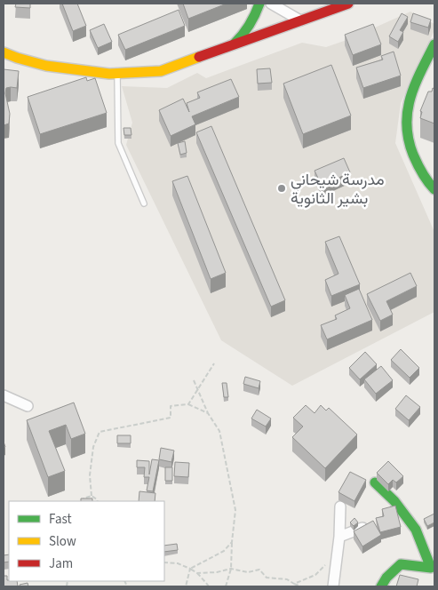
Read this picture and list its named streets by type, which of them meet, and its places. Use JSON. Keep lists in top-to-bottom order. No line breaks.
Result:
{"places":["مدرسة شيحاني بشير الثانوية"],"legend":["Fast","Slow","Jam"]}
